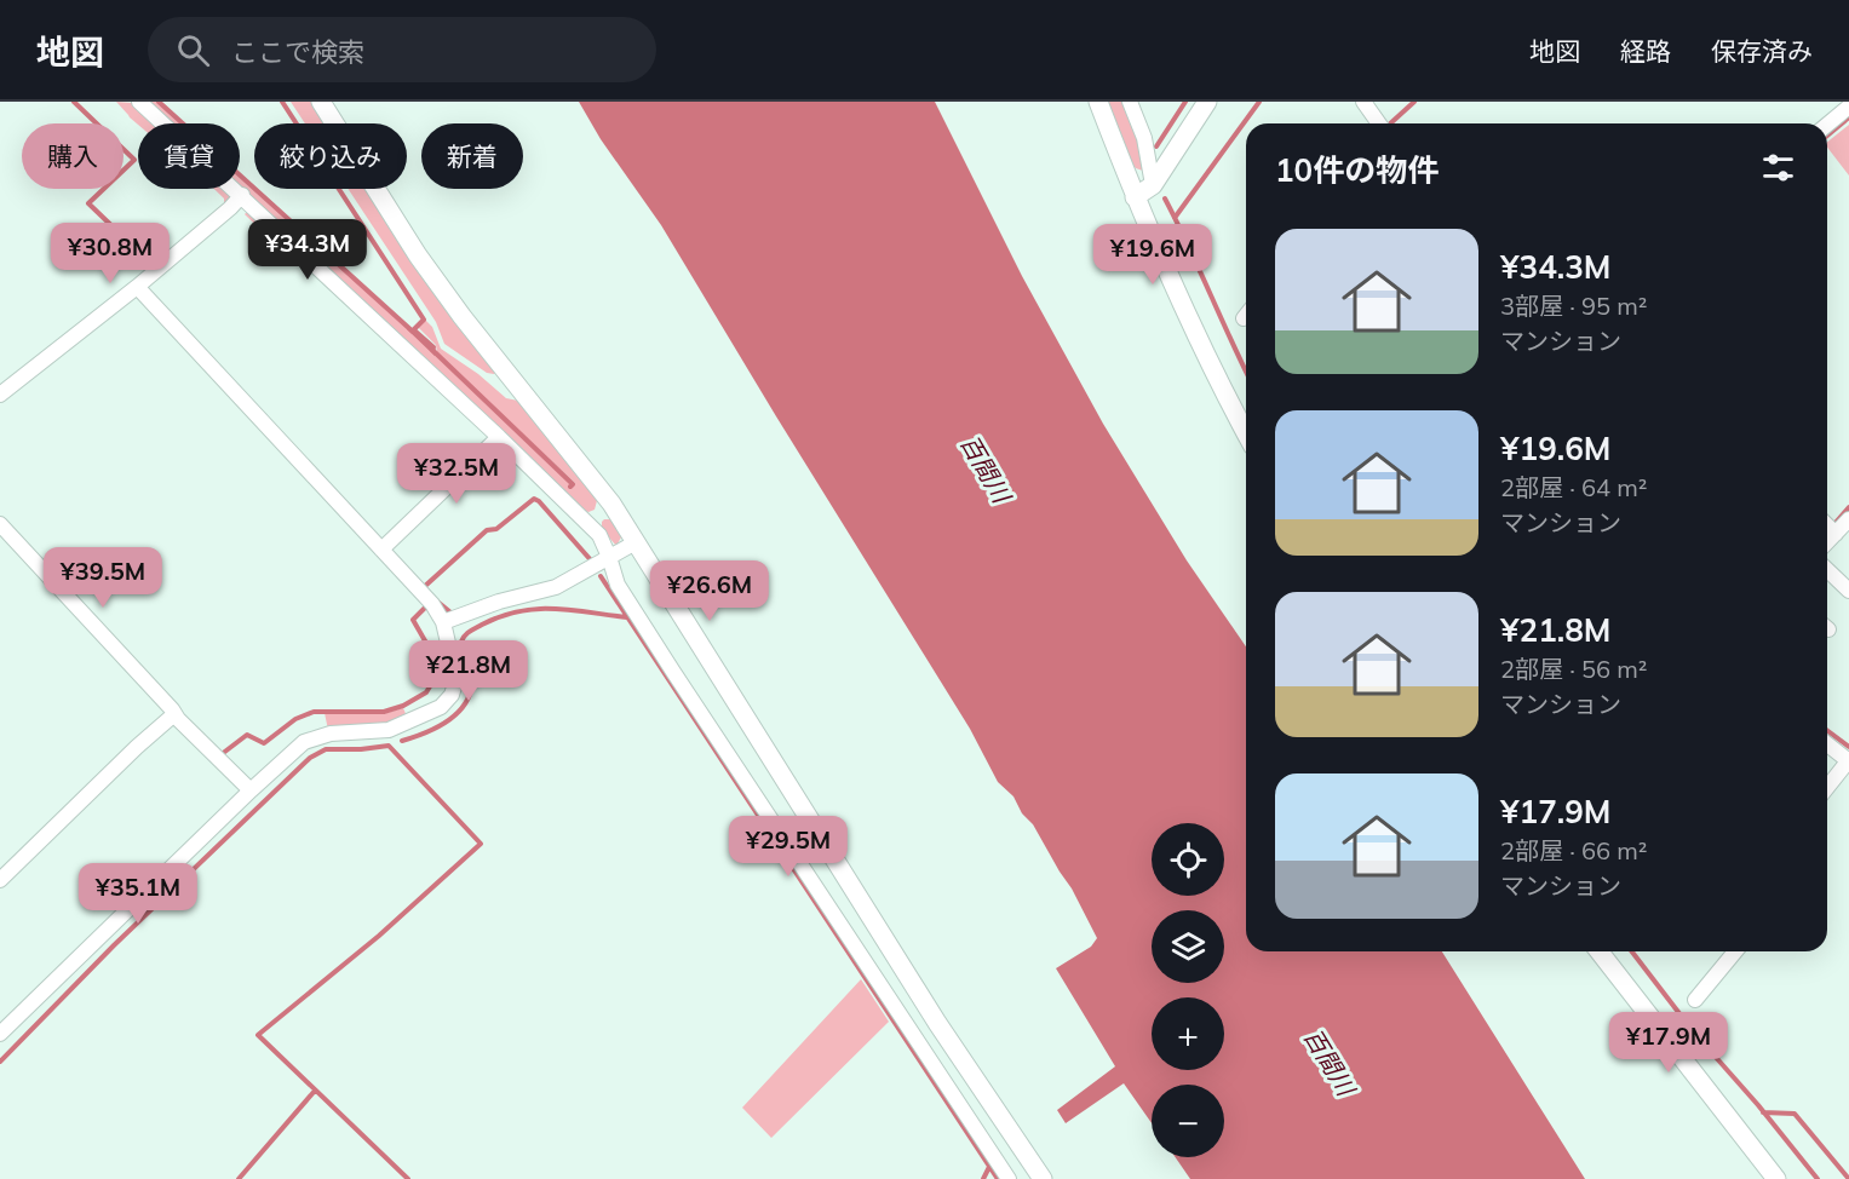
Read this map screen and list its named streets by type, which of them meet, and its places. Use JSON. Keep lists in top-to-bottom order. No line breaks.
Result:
{"water":["百間川"],"page":{"header":"地図","search":"ここで検索","nav":["地図","経路","保存済み"],"chip":["購入","賃貸","絞り込み","新着"],"heading":"10件の物件","list":[{"name":"¥34.3M","note":"3部屋 · 95 m² · マンション"},{"name":"¥19.6M","note":"2部屋 · 64 m² · マンション"},{"name":"¥21.8M","note":"2部屋 · 56 m² · マンション"},{"name":"¥17.9M","note":"2部屋 · 66 m² · マンション"}],"price":["¥34.3M","¥30.8M","¥19.6M","¥32.5M","¥39.5M","¥26.6M","¥21.8M","¥29.5M","¥35.1M","¥17.9M"],"map_buttons":["+","−"]}}
